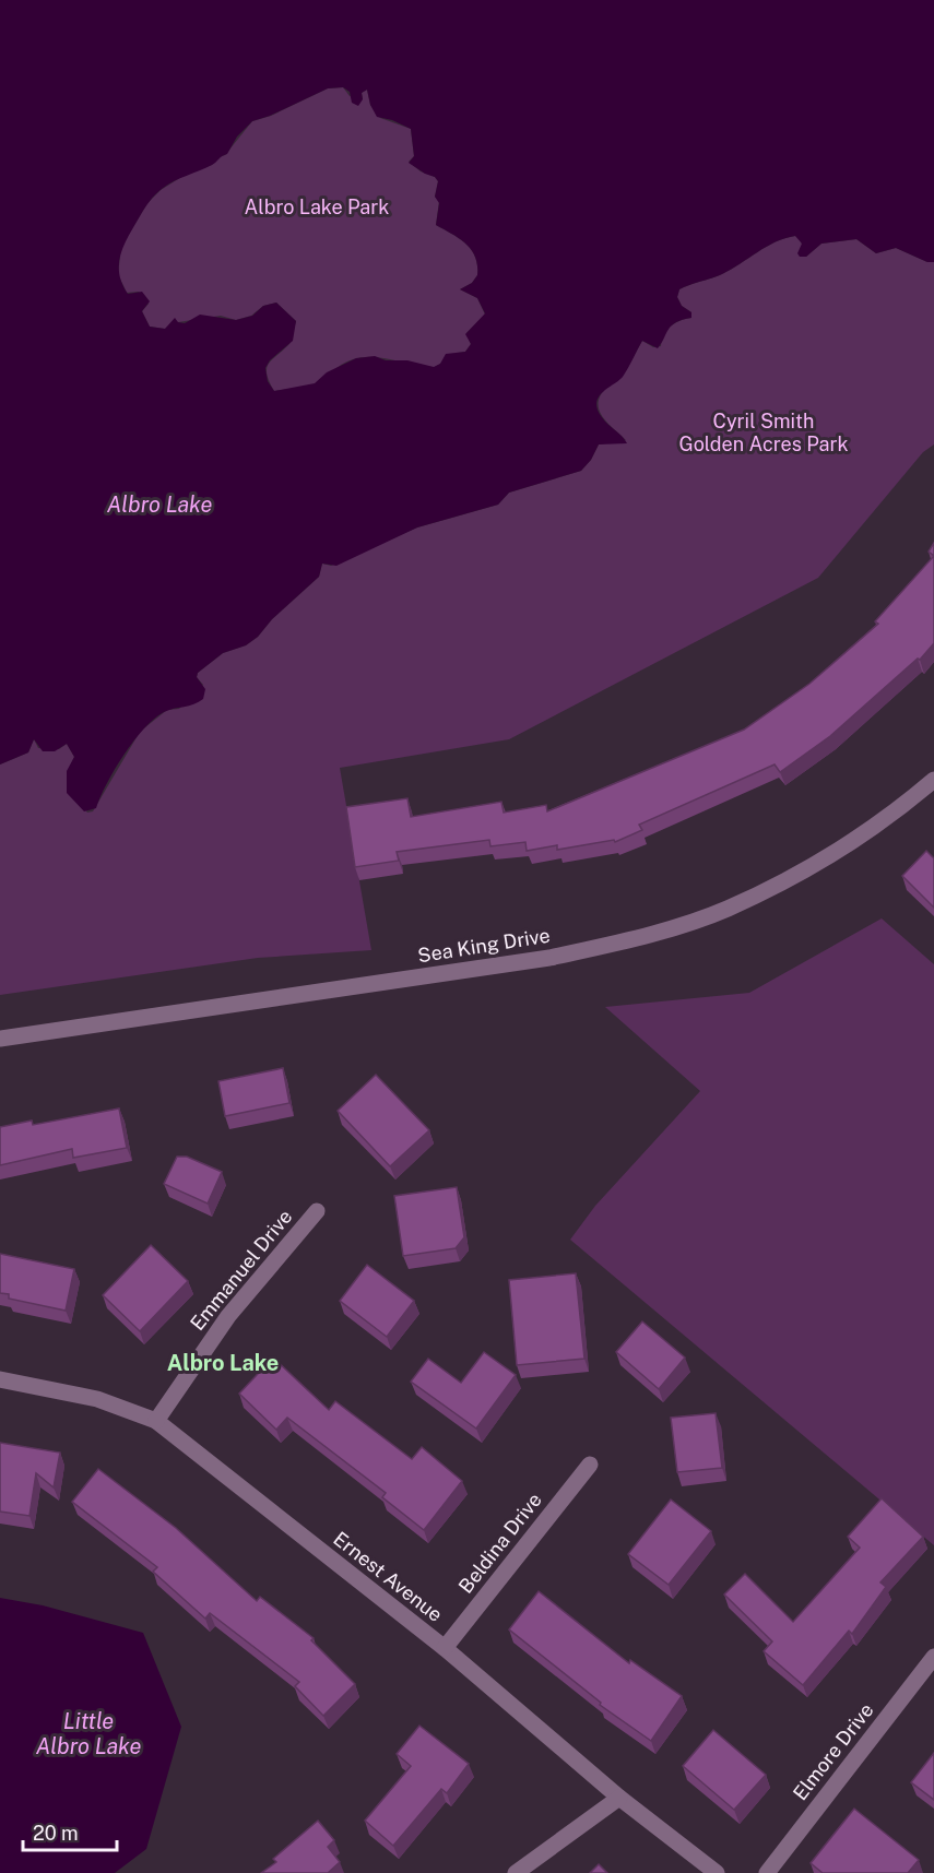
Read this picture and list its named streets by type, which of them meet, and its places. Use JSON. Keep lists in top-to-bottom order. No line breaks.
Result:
{"streets":{"street":["Sea King Drive","Emmanuel Drive","Beldina Drive","Ernest Avenue","Elmore Drive"]},"crossings":[["Emmanuel Drive","Ernest Avenue"],["Beldina Drive","Ernest Avenue"]],"districts":["Albro Lake"],"water":["Albro Lake","Little Albro Lake"],"parks":["Albro Lake Park","Cyril Smith Golden Acres Park"],"scale_bar":"20 m"}
